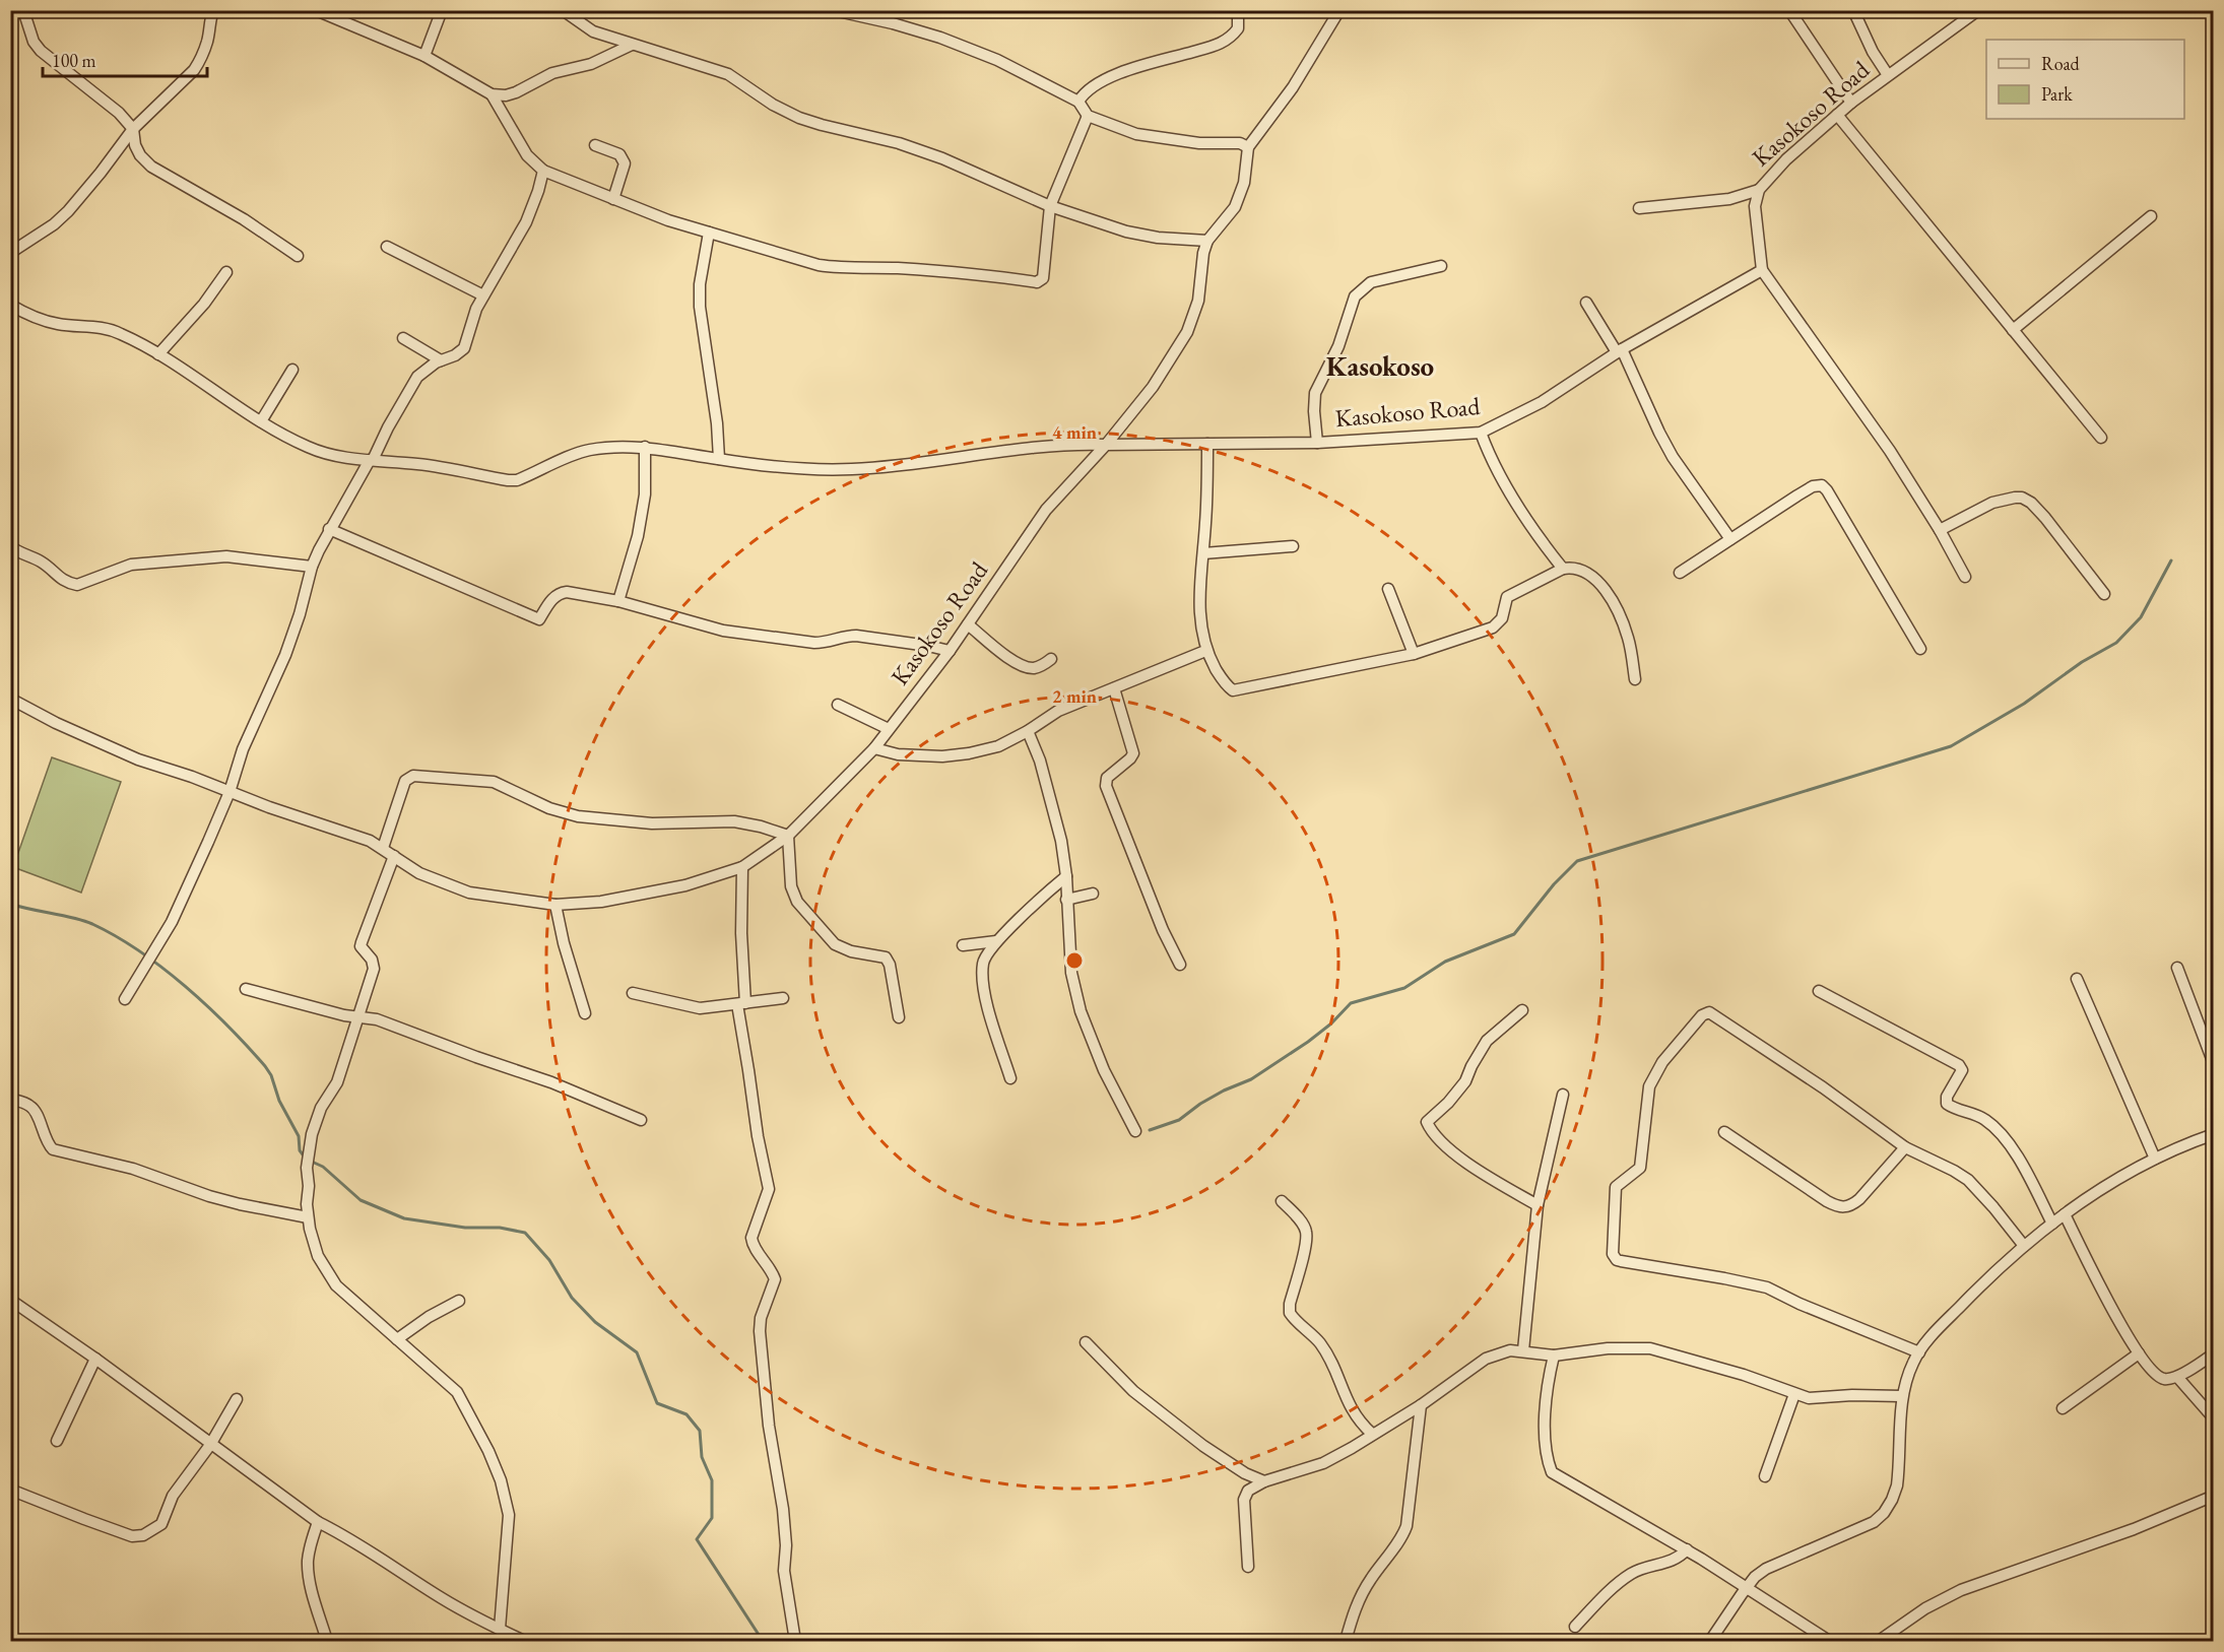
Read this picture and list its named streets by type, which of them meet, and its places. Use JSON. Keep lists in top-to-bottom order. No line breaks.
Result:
{"streets":{"street":["Kasokoso Road"]},"districts":["Kasokoso"],"legend":["Road","Park"],"scale_bar":"100 m","rings":["4 min","2 min"]}
